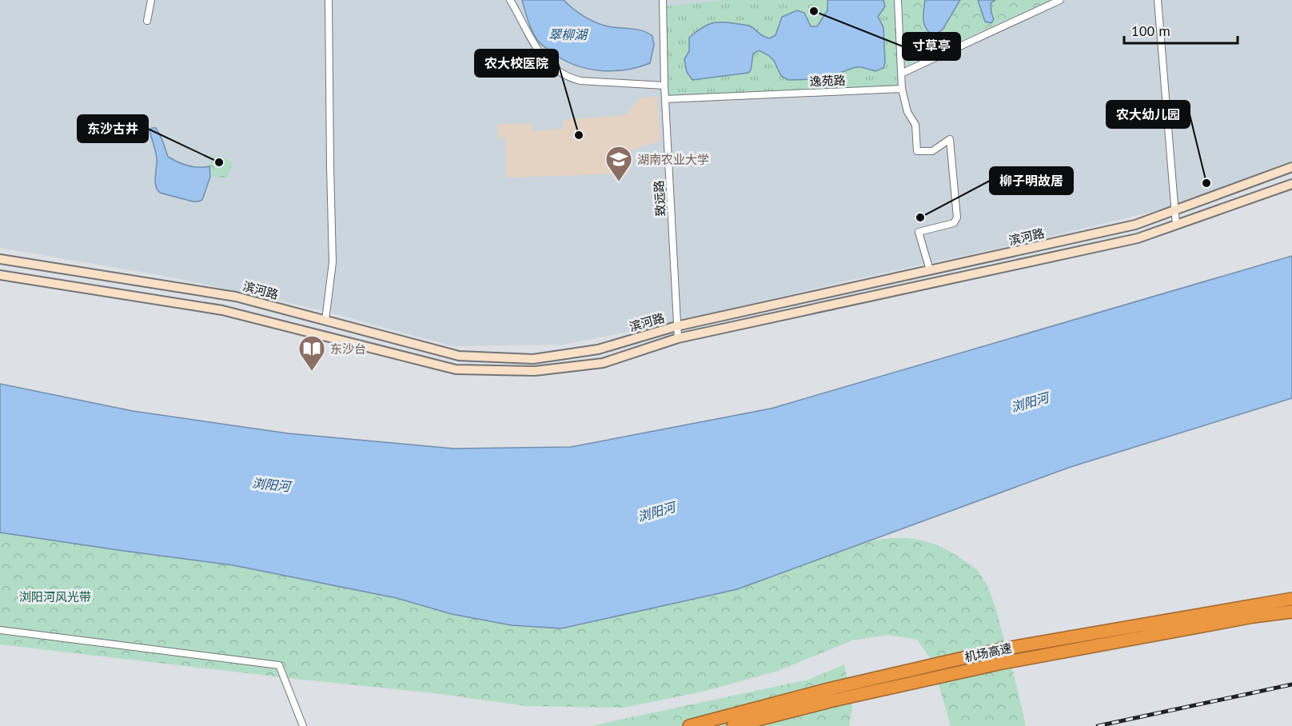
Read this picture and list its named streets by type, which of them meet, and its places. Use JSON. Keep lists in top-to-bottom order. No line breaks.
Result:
{"streets":{"highway":["机场高速"],"main road":["滨河路"],"street":["逸苑路","致远路"]},"crossings":[["逸苑路","致远路"],["致远路","滨河路"]],"water":["翠柳湖","浏阳河"],"parks":["浏阳河风光带"],"places":{"other":["寸草亭","农大校医院","东沙古井","农大幼儿园","柳子明故居"],"school or university":["湖南农业大学"],"library":["东沙台"]},"scale_bar":"100 m"}
